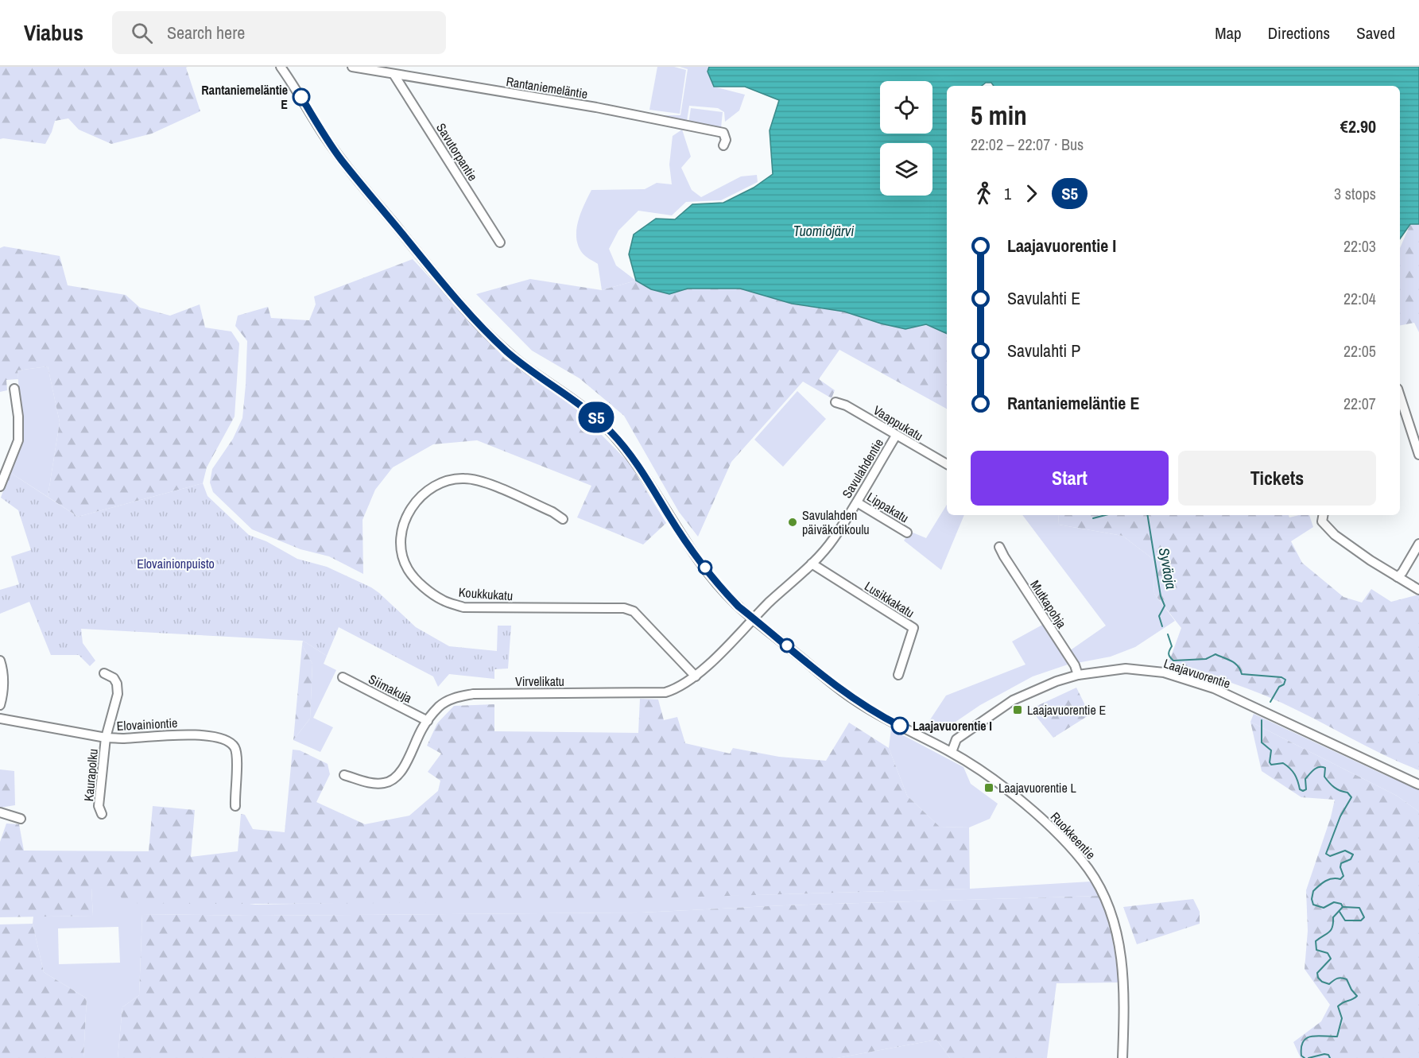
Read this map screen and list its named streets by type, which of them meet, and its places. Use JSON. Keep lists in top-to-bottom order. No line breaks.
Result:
{"streets":{"street":["Rantaniemeläntie","Savutorpantie","Vaappukatu","Savulahdentie","Lippakatu","Koukkukatu","Lusikkakatu","Mutkapohja","Laajavuorentie","Virvelikatu","Siimakuja","Elovainiontie","Kaurapolku","Ruokkeentie"]},"crossings":[["Rantaniemeläntie","Savutorpantie"],["Vaappukatu","Savulahdentie"],["Savulahdentie","Lippakatu"],["Savulahdentie","Lusikkakatu"],["Savulahdentie","Virvelikatu"],["Savulahdentie","Ruokkeentie"],["Koukkukatu","Virvelikatu"],["Mutkapohja","Laajavuorentie"],["Laajavuorentie","Ruokkeentie"],["Virvelikatu","Siimakuja"],["Virvelikatu","Ruokkeentie"],["Elovainiontie","Kaurapolku"]],"water":["Tuomiojärvi","Syväoja"],"parks":["Elovainionpuisto"],"places":{"other":["Rantaniemeläntie E","Savulahden päiväkotikoulu","Laajavuorentie I"],"transit":["Laajavuorentie E","Laajavuorentie L"]},"lines":["bus line S5"],"page":{"header":"Viabus","search":"Search here","nav":["Map","Directions","Saved"],"on_map":"S5","heading":["5 min","22:02 – 22:07 · Bus","€2.90"],"legs":["1","S5","3 stops"],"list":[{"name":"Laajavuorentie I","value":"22:03"},{"name":"Savulahti E","value":"22:04"},{"name":"Savulahti P","value":"22:05"},{"name":"Rantaniemeläntie E","value":"22:07"}],"buttons":["Start","Tickets"]}}
